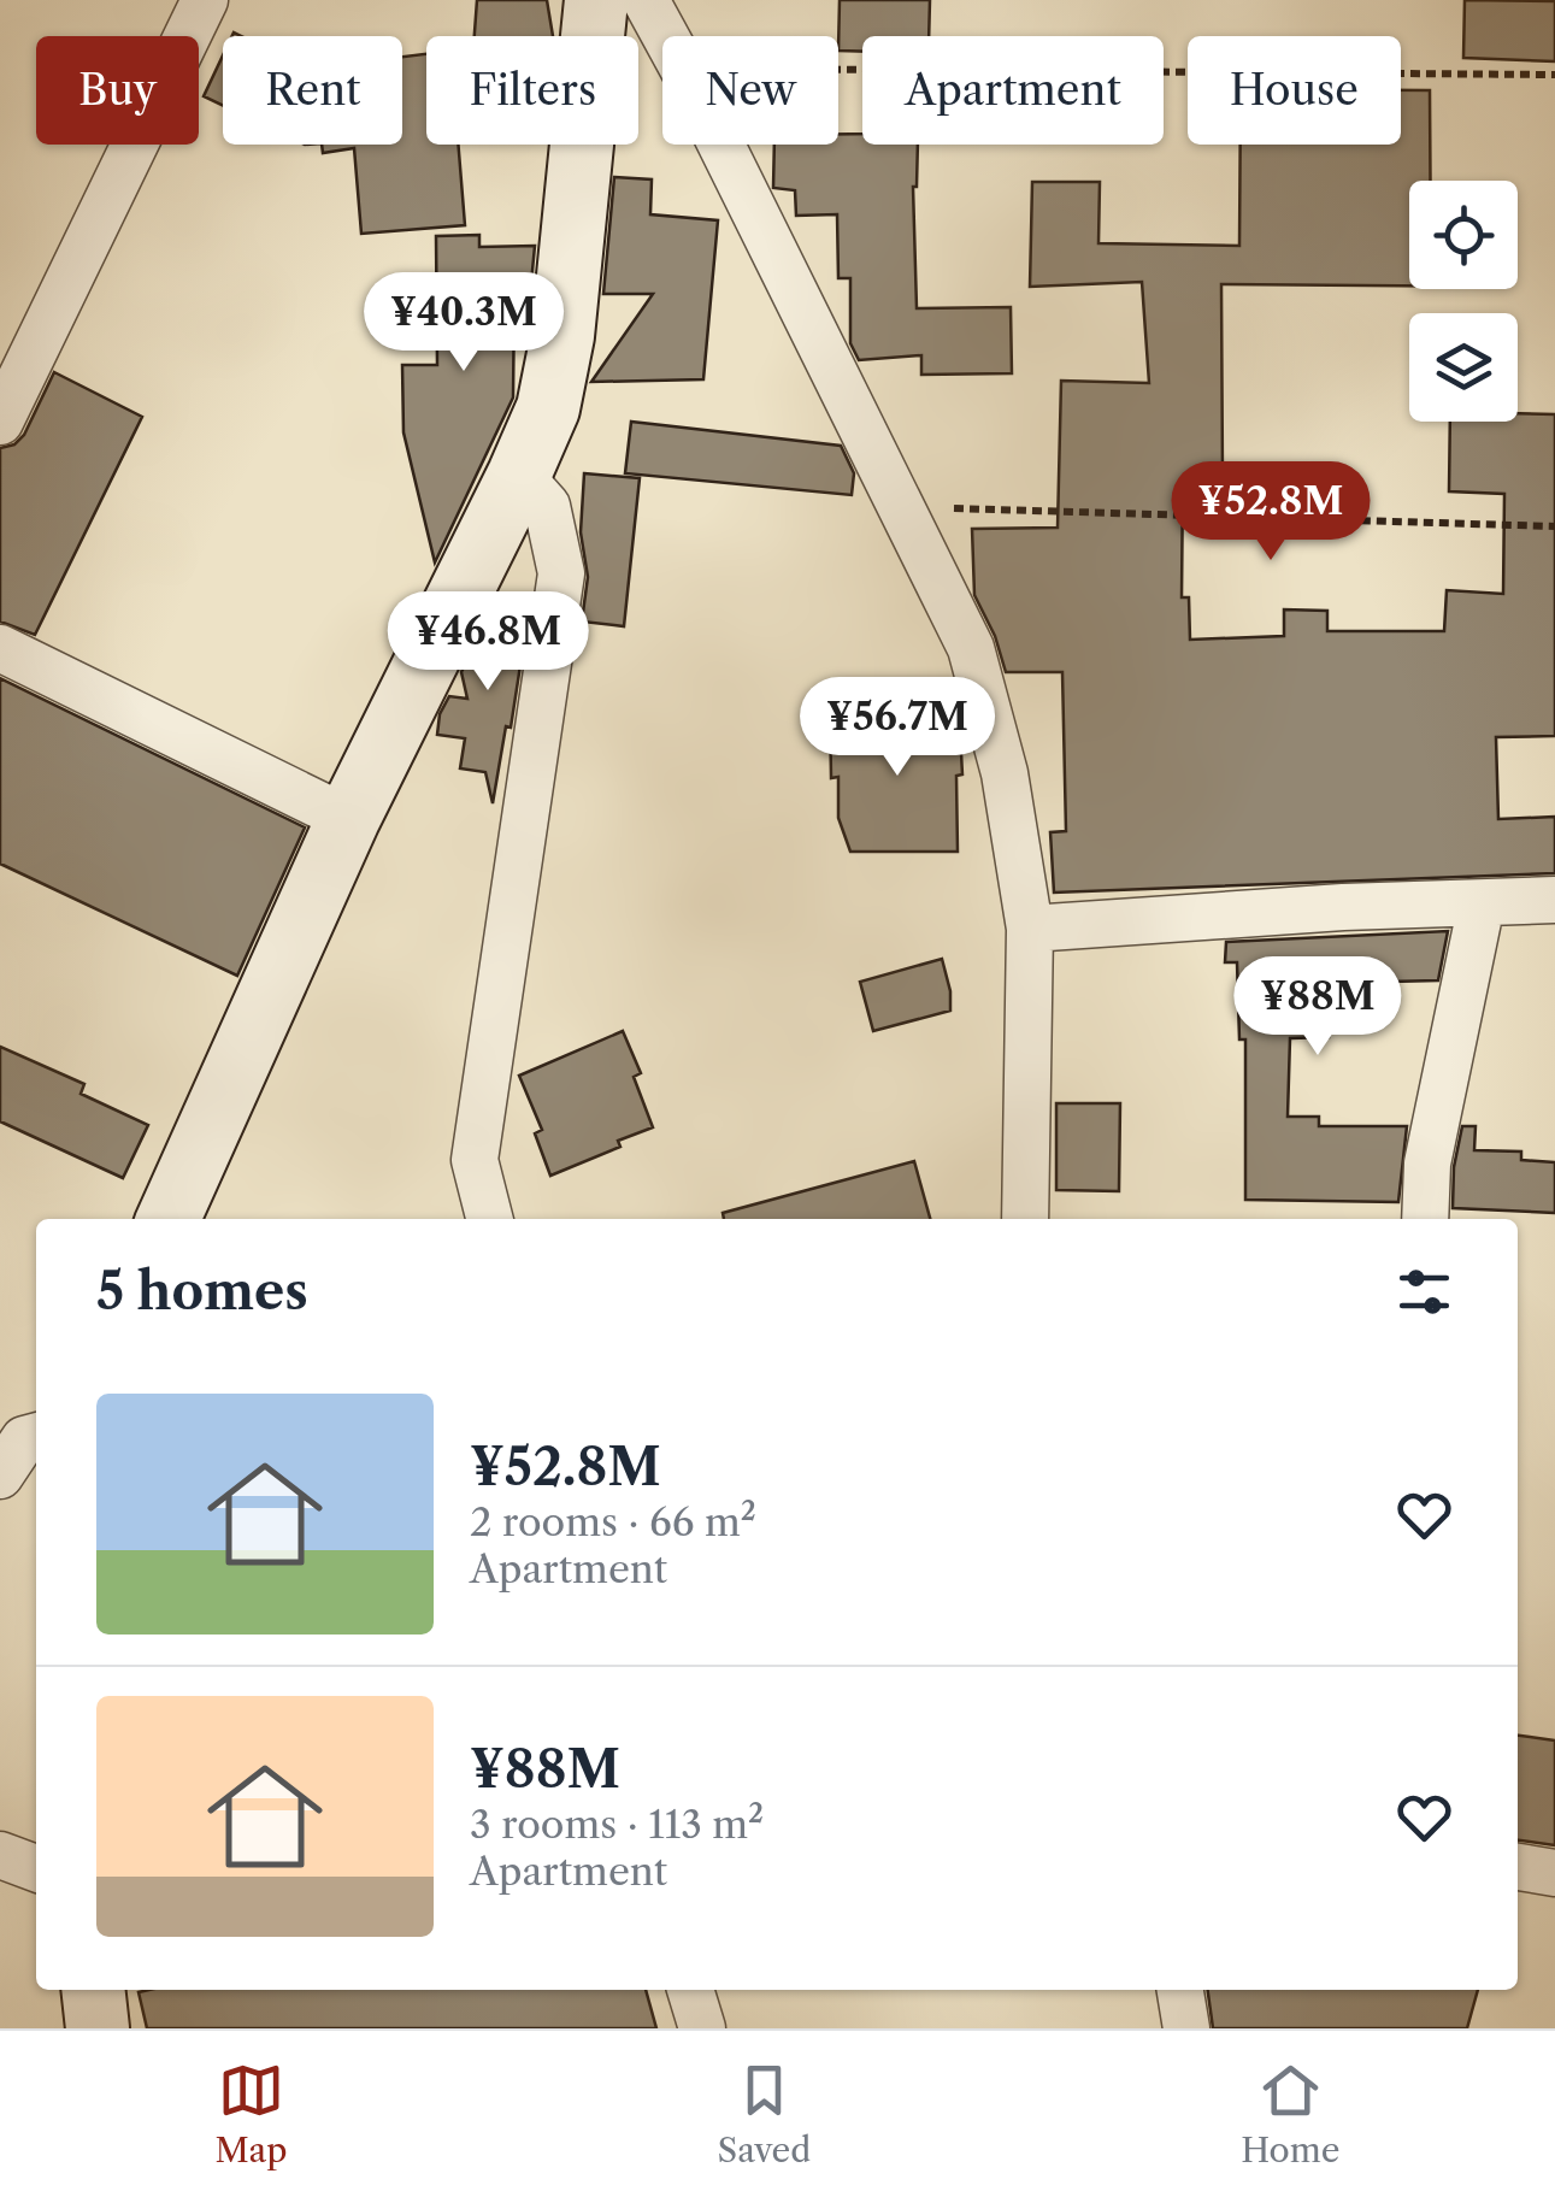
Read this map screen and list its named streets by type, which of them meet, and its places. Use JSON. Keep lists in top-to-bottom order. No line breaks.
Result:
{"page":{"chip":["Buy","Rent","Filters","New","Apartment","House"],"price":["¥40.3M","¥52.8M","¥46.8M","¥56.7M","¥88M"],"heading":"5 homes","list":[{"name":"¥52.8M","note":"2 rooms · 66 m² · Apartment"},{"name":"¥88M","note":"3 rooms · 113 m² · Apartment"}],"tabs":["Map","Saved","Home"]}}
